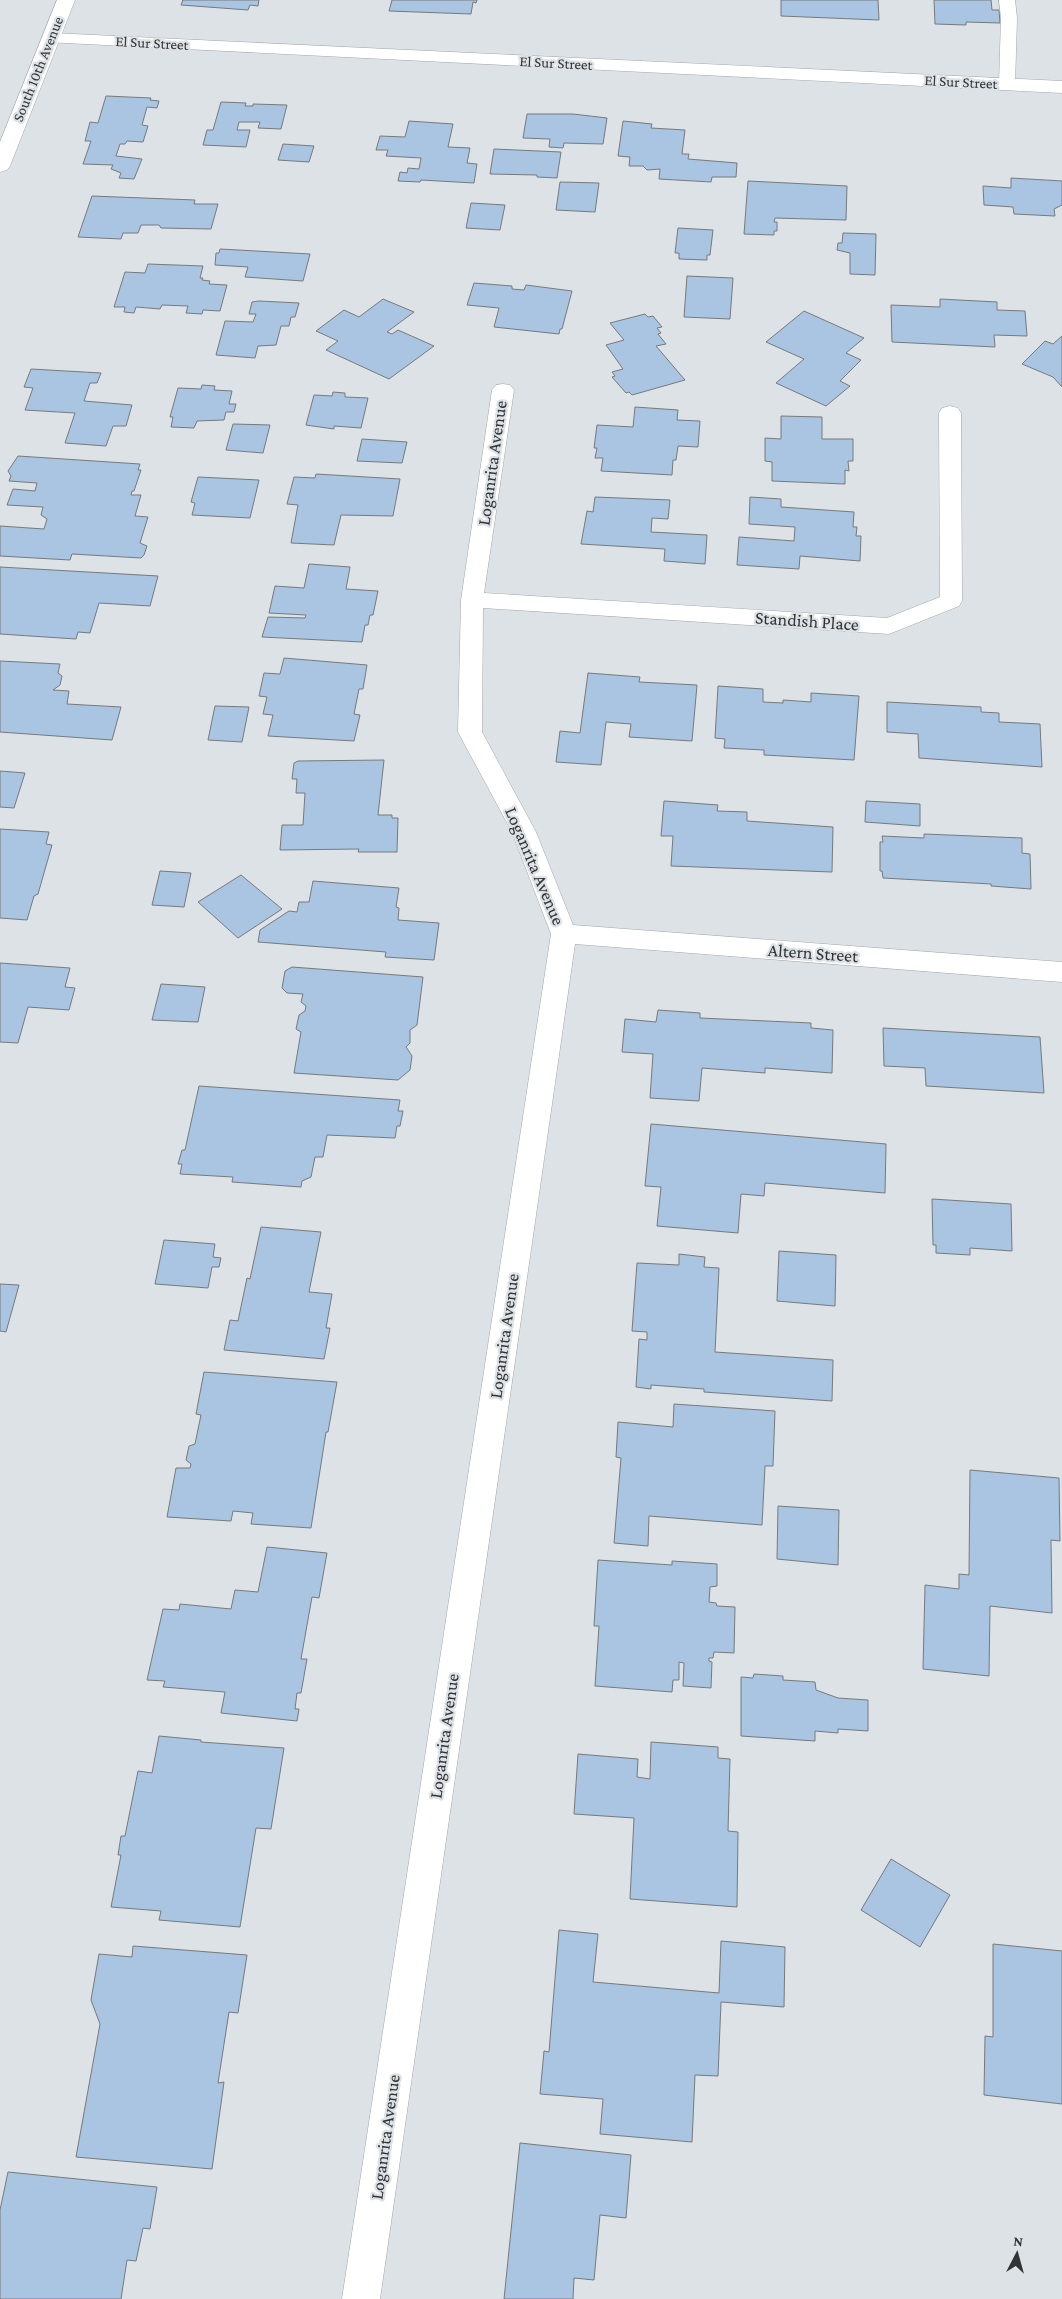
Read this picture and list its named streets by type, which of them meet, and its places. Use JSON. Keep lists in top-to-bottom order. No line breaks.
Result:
{"streets":{"street":["El Sur Street","South 10th Avenue","Loganrita Avenue","Standish Place","Altern Street"]},"crossings":[["El Sur Street","South 10th Avenue"],["Loganrita Avenue","Standish Place"],["Loganrita Avenue","Altern Street"]],"north":"top"}
